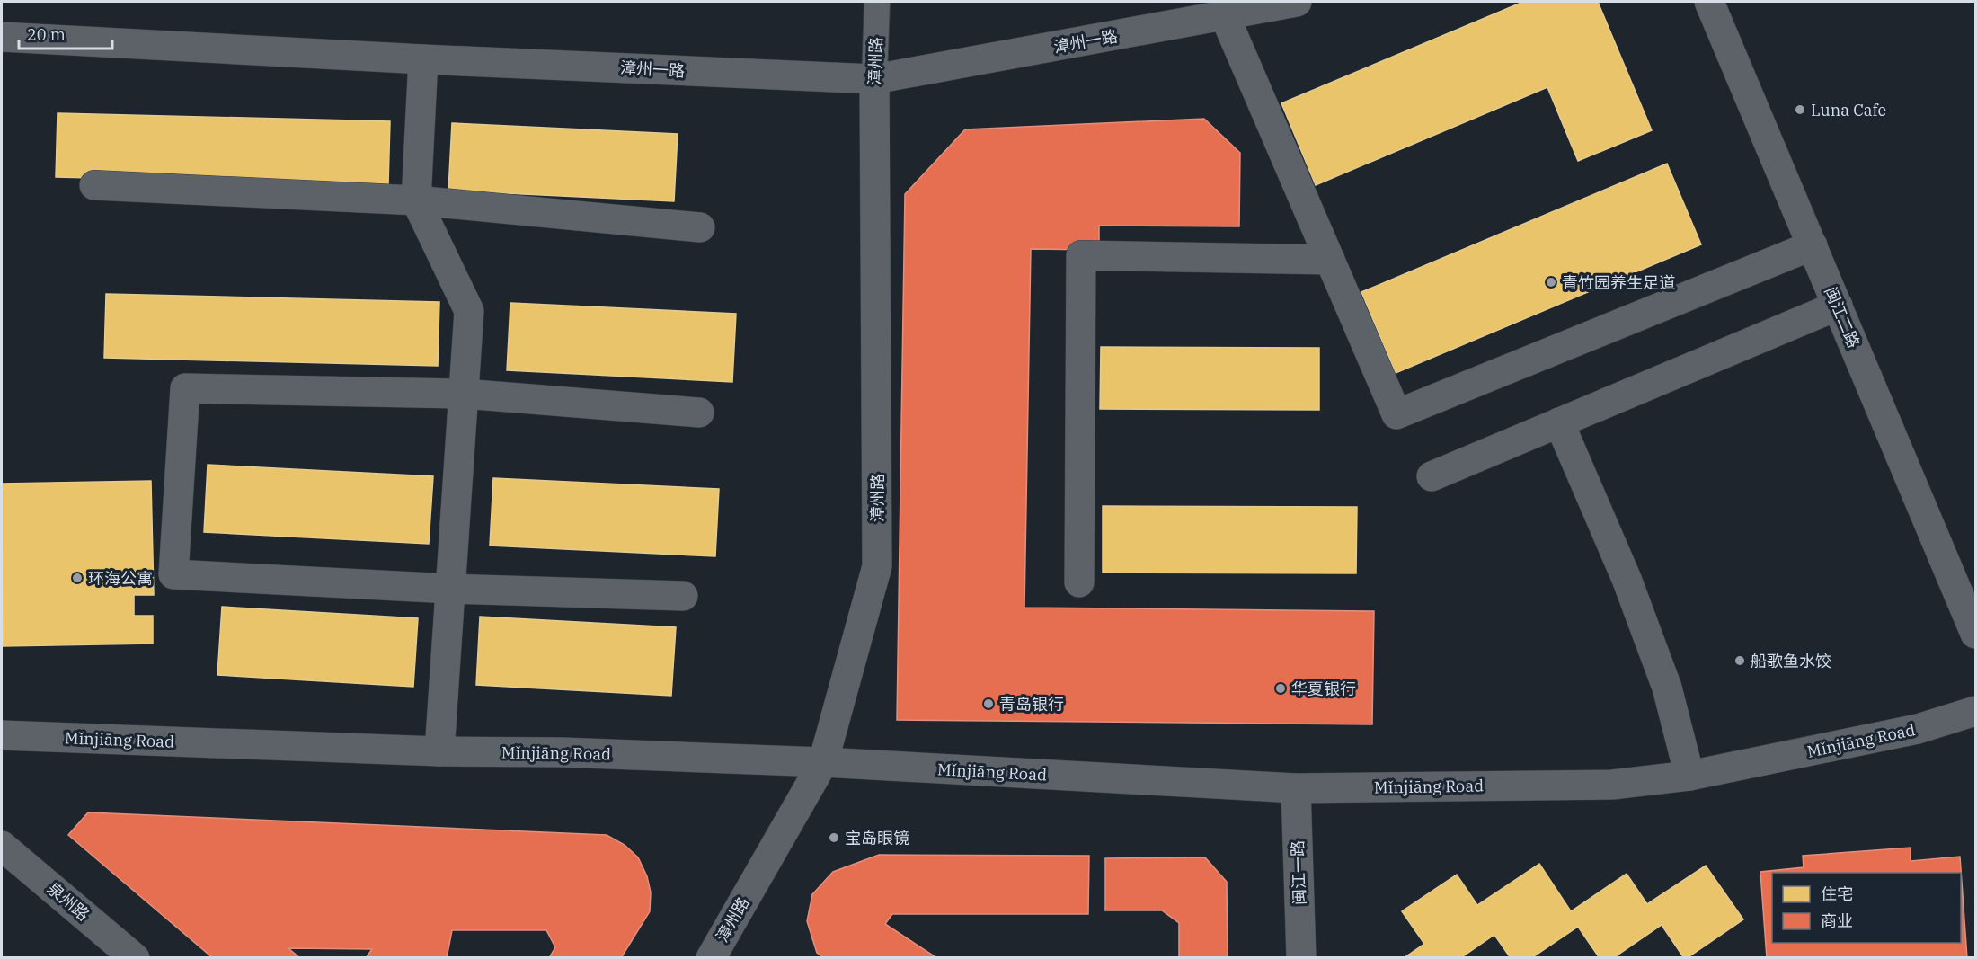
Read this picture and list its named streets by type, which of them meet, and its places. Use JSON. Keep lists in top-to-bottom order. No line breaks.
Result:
{"streets":{"street":["漳州一路","漳州路","闽江二路","Mǐnjiāng Road","闽江一路","泉州路"]},"crossings":[["漳州一路","漳州路"],["漳州路","Mǐnjiāng Road"],["Mǐnjiāng Road","闽江一路"]],"places":["Luna Cafe","青竹园养生足道","环海公寓","船歌鱼水饺","华夏银行","青岛银行","宝岛眼镜"],"legend":["住宅","商业"],"scale_bar":"20 m"}
